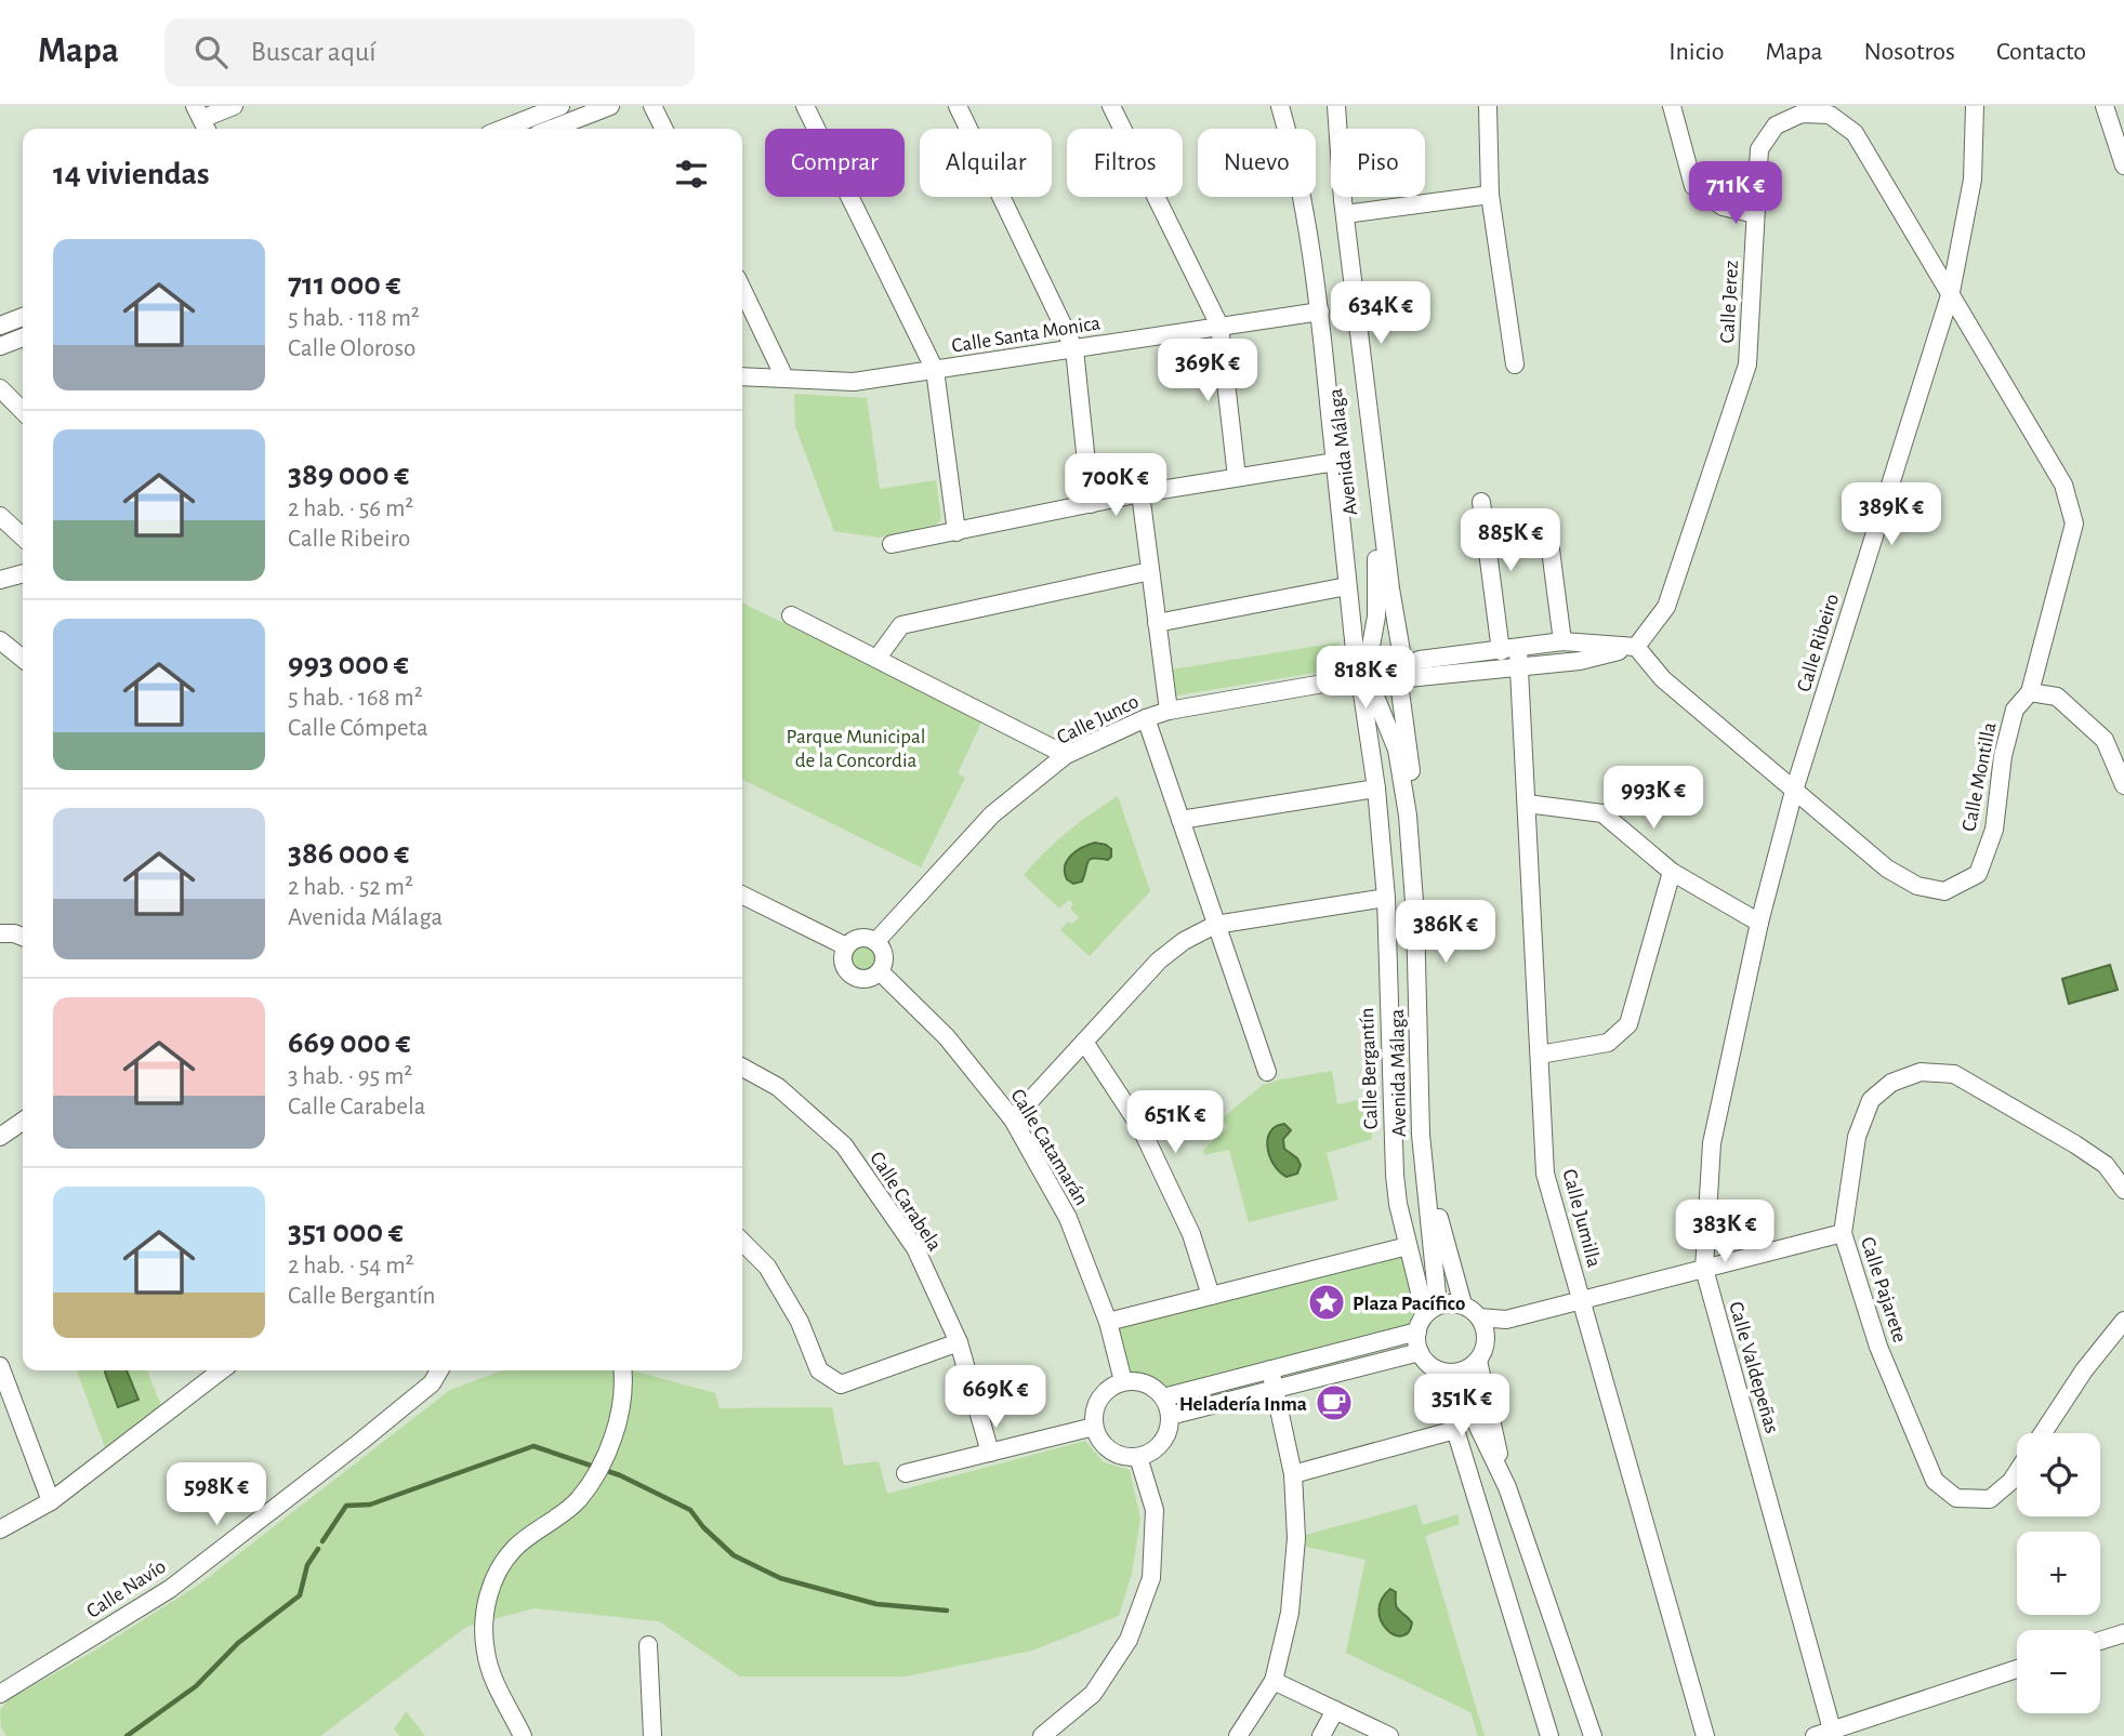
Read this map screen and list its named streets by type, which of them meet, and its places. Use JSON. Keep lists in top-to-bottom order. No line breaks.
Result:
{"streets":{"street":["Calle Jerez","Calle Santa Monica","Avenida Málaga","Calle Ribeiro","Calle Junco","Calle Montilla","Calle Bergantín","Calle Catamarán","Calle Carabela","Calle Jumilla","Calle Pajarete","Calle Valdepeñas","Calle Navío"]},"crossings":[["Calle Jerez","Calle Ribeiro"],["Calle Jerez","Calle Montilla"],["Calle Santa Monica","Calle Bergantín"],["Avenida Málaga","Calle Junco"],["Avenida Málaga","Calle Bergantín"],["Calle Ribeiro","Calle Montilla"],["Calle Ribeiro","Calle Valdepeñas"],["Calle Junco","Calle Bergantín"],["Calle Junco","Calle Catamarán"],["Calle Montilla","Calle Valdepeñas"]],"parks":["Parque Municipal de la Concordia"],"places":{"place":["Plaza Pacífico"],"cafe":["Heladería Inma"]},"page":{"header":"Mapa","search":"Buscar aquí","nav":["Inicio","Mapa","Nosotros","Contacto"],"chip":["Comprar","Alquilar","Filtros","Nuevo","Piso"],"heading":"14 viviendas","price":["711K €","634K €","369K €","700K €","389K €","885K €","818K €","993K €","386K €","651K €","383K €","669K €","351K €","598K €"],"list":[{"name":"711 000 €","note":"5 hab. · 118 m² · Calle Oloroso"},{"name":"389 000 €","note":"2 hab. · 56 m² · Calle Ribeiro"},{"name":"993 000 €","note":"5 hab. · 168 m² · Calle Cómpeta"},{"name":"386 000 €","note":"2 hab. · 52 m² · Avenida Málaga"},{"name":"669 000 €","note":"3 hab. · 95 m² · Calle Carabela"},{"name":"351 000 €","note":"2 hab. · 54 m² · Calle Bergantín"}],"map_buttons":["+","−"]}}
